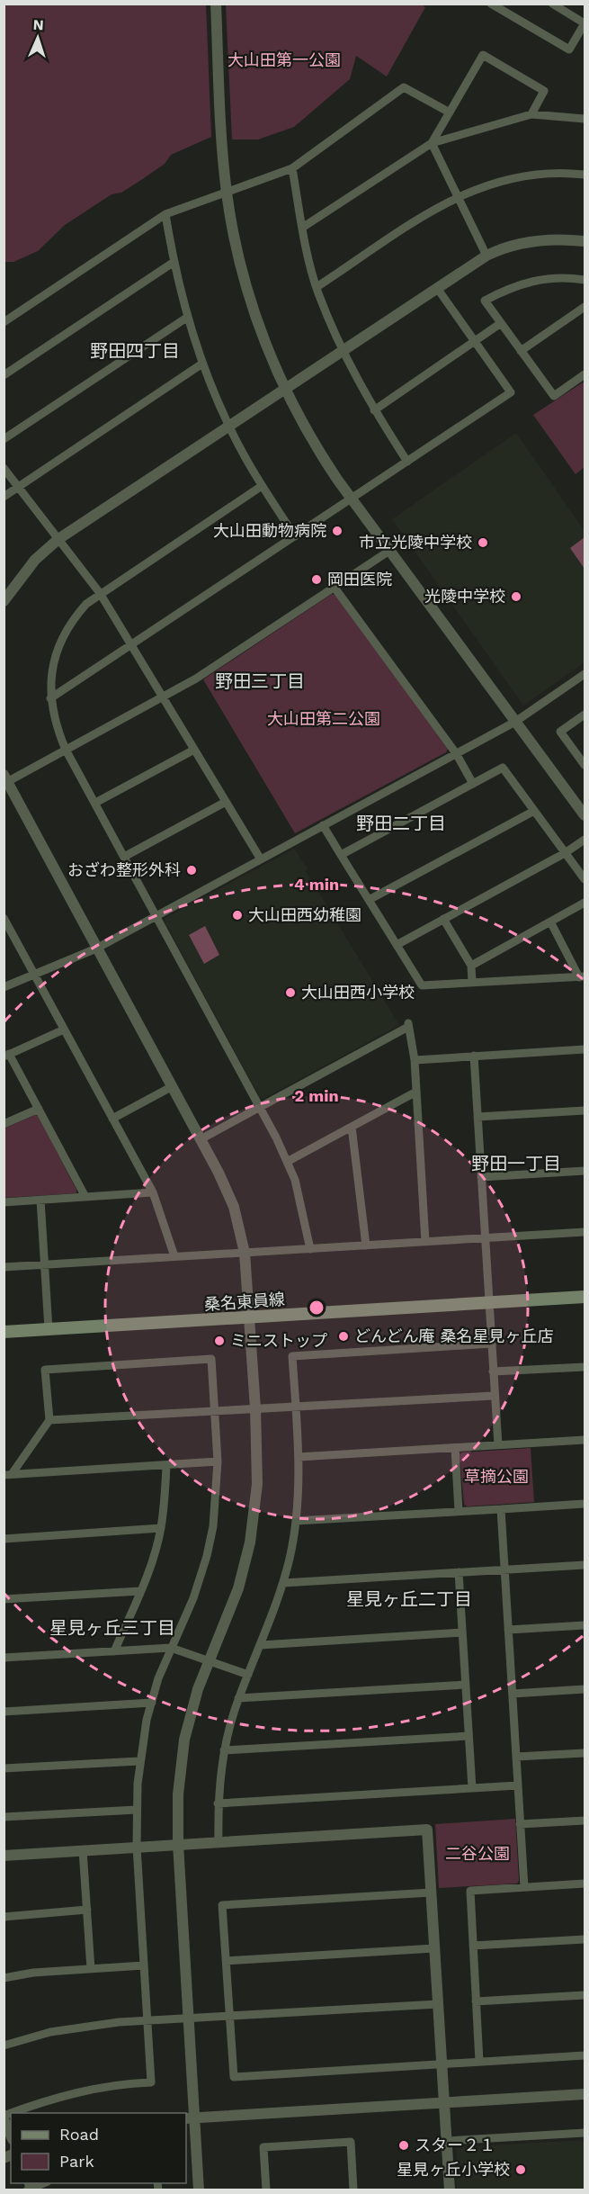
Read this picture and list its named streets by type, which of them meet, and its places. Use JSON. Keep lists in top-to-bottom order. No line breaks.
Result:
{"streets":{"main road":["桑名東員線"]},"districts":["野田四丁目","野田三丁目","野田二丁目","野田一丁目","星見ヶ丘二丁目","星見ヶ丘三丁目"],"parks":["大山田第一公園","大山田第二公園","草摘公園","二谷公園"],"places":["大山田動物病院","市立光陵中学校","岡田医院","光陵中学校","おざわ整形外科","大山田西幼稚園","大山田西小学校","どんどん庵 桑名星見ヶ丘店","ミニストップ","スター２１","星見ヶ丘小学校"],"legend":["Road","Park"],"north":"top","rings":["4 min","2 min"]}
